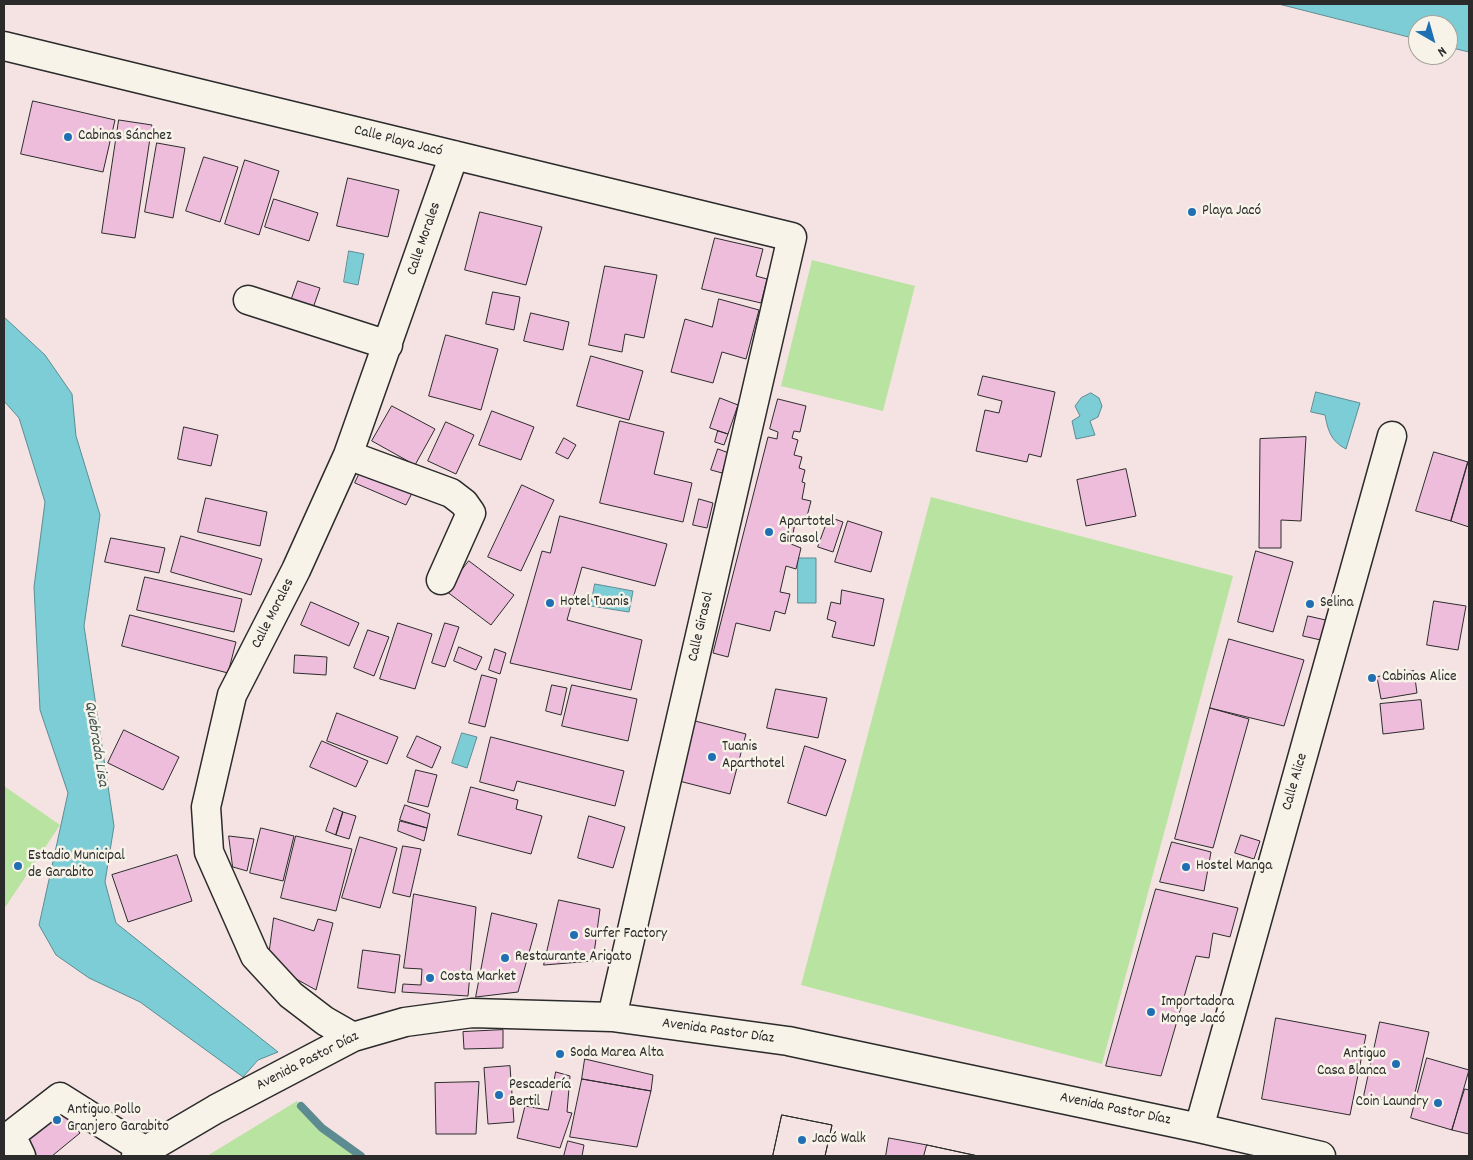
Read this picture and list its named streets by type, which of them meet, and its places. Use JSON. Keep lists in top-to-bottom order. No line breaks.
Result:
{"streets":{"street":["Calle Playa Jacó","Calle Morales","Calle Girasol","Calle Alice","Avenida Pastor Díaz"]},"crossings":[["Calle Playa Jacó","Calle Morales"],["Calle Playa Jacó","Calle Girasol"],["Calle Morales","Avenida Pastor Díaz"],["Calle Girasol","Avenida Pastor Díaz"],["Calle Alice","Avenida Pastor Díaz"]],"water":["Quebrada Lisa"],"places":["Cabinas Sánchez","Playa Jacó","Apartotel Girasol","Hotel Tuanis","Selina","Cabinas Alice","Tuanis Aparthotel","Estadio Municipal de Garabito","Hostel Manga","Surfer Factory","Restaurante Arigato","Costa Market","Importadora Monge Jacó","Soda Marea Alta","Antiguo Casa Blanca","Pescadería Bertil","Coin Laundry","Antiguo Pollo Granjero Garabito","Jacó Walk"],"north":"bottom right"}
